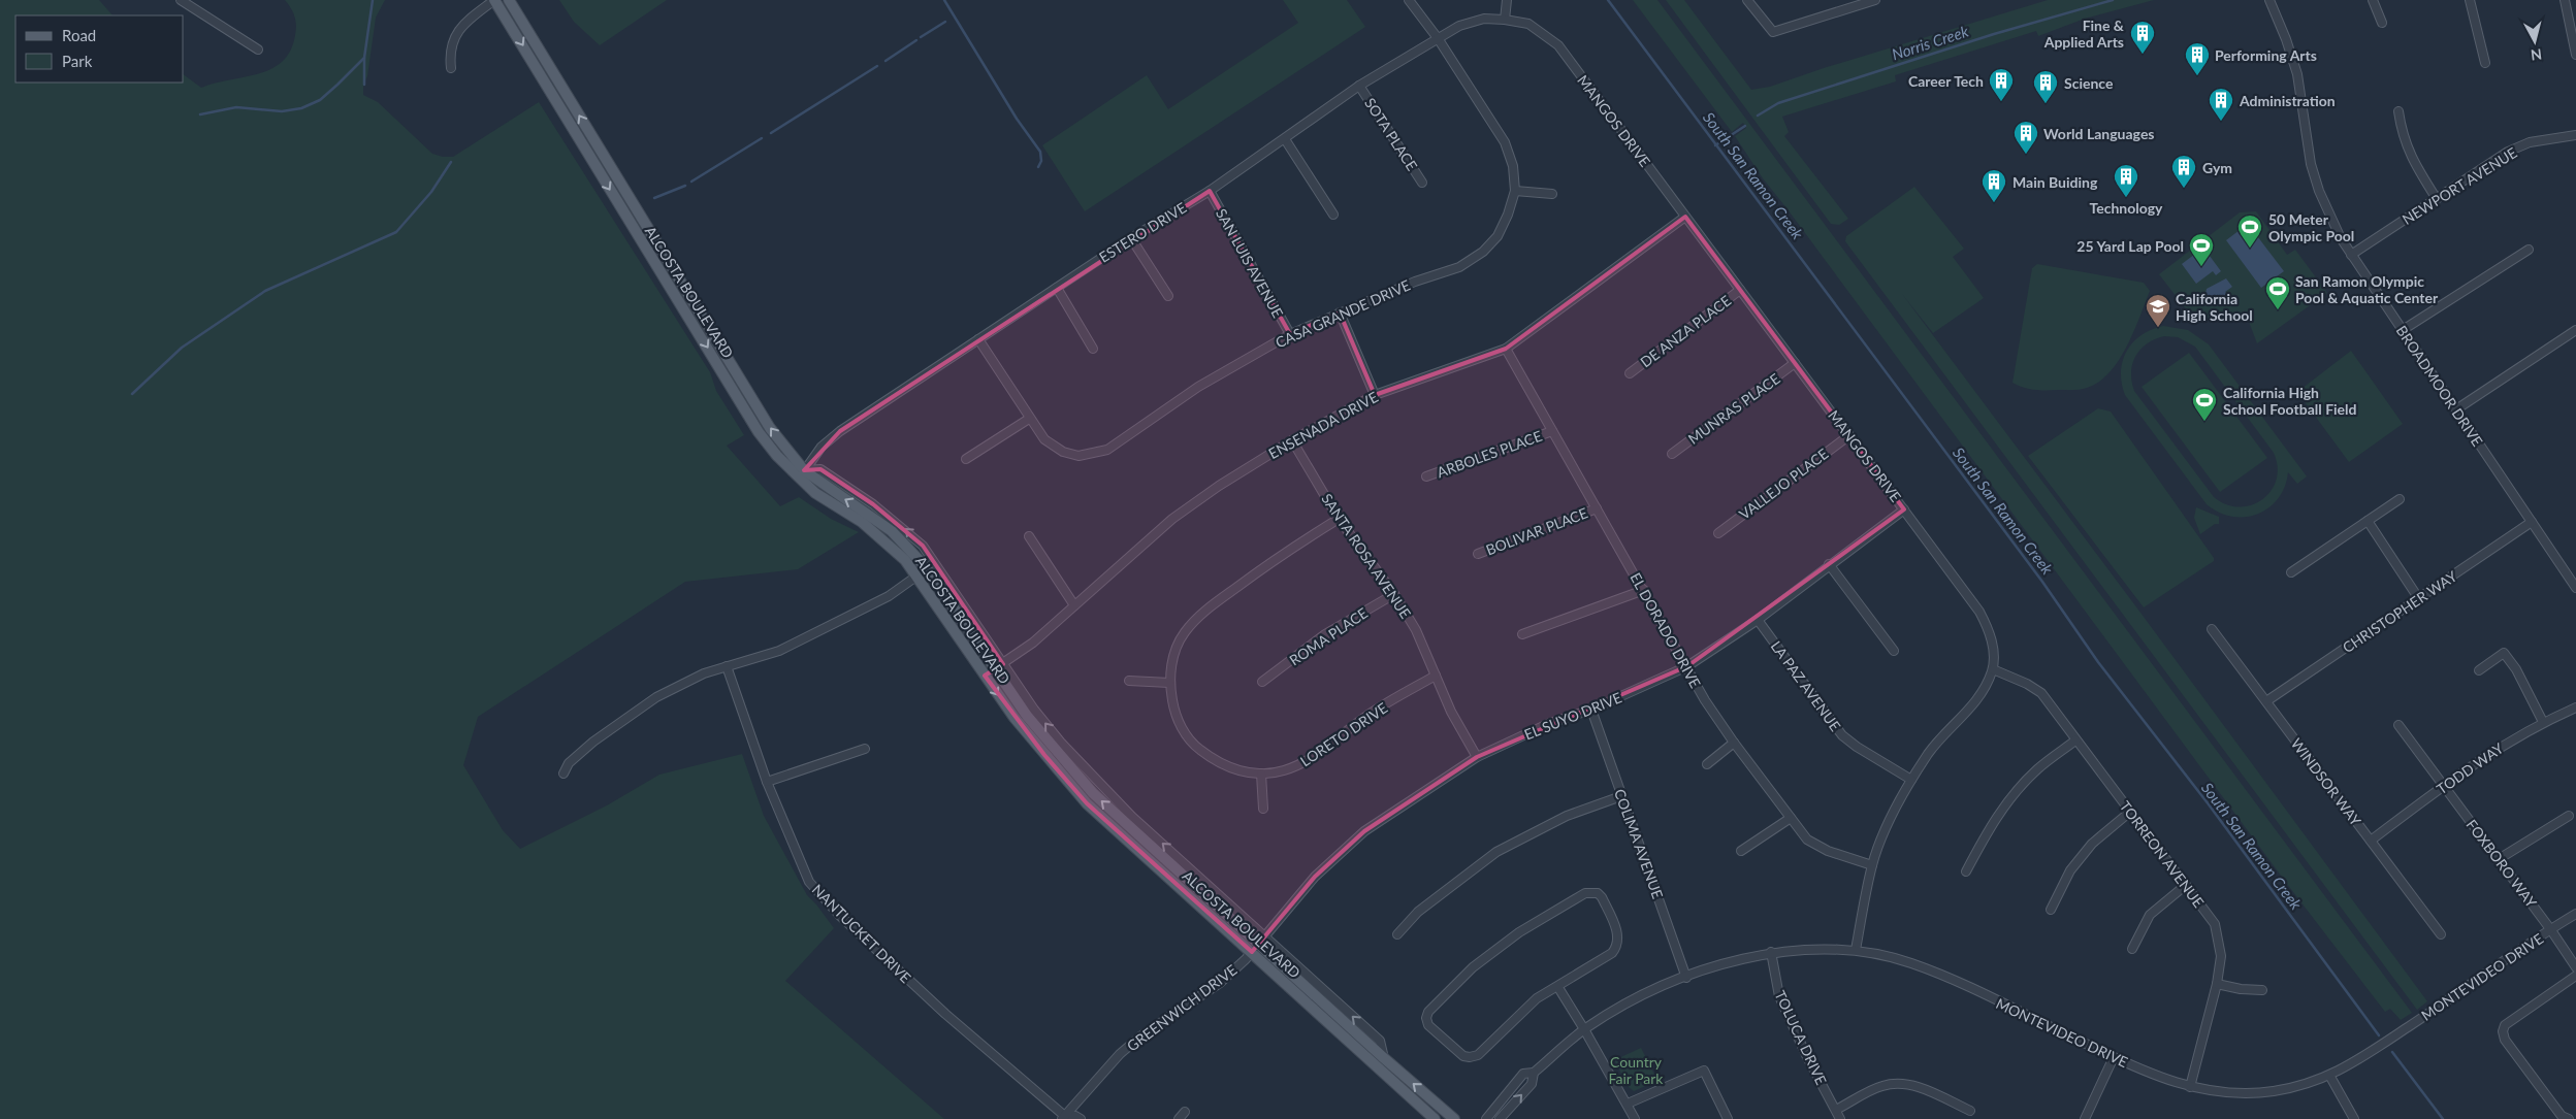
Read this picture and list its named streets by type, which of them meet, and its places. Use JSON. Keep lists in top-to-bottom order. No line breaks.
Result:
{"streets":{"main road":["ALCOSTA BOULEVARD"],"street":["MANGOS DRIVE","SOTA PLACE","NEWPORT AVENUE","ESTERO DRIVE","SAN LUIS AVENUE","CASA GRANDE DRIVE","DE ANZA PLACE","BROADMOOR DRIVE","MUNRAS PLACE","ENSENADA DRIVE","ARBOLES PLACE","VALLEJO PLACE","BOLIVAR PLACE","SANTA ROSA AVENUE","CHRISTOPHER WAY","EL DORADO DRIVE","ROMA PLACE","LA PAZ AVENUE","EL SUYO DRIVE","LORETO DRIVE","TODD WAY","WINDSOR WAY","COLIMA AVENUE","TORREON AVENUE","FOXBORO WAY","NANTUCKET DRIVE","MONTEVIDEO DRIVE","GREENWICH DRIVE","TOLUCA DRIVE"]},"crossings":[["MANGOS DRIVE","ESTERO DRIVE"],["MANGOS DRIVE","DE ANZA PLACE"],["MANGOS DRIVE","MUNRAS PLACE"],["MANGOS DRIVE","ENSENADA DRIVE"],["MANGOS DRIVE","VALLEJO PLACE"],["MANGOS DRIVE","EL DORADO DRIVE"],["MANGOS DRIVE","LA PAZ AVENUE"],["MANGOS DRIVE","EL SUYO DRIVE"],["MANGOS DRIVE","TORREON AVENUE"],["MANGOS DRIVE","MONTEVIDEO DRIVE"],["SOTA PLACE","ESTERO DRIVE"],["NEWPORT AVENUE","BROADMOOR DRIVE"],["ESTERO DRIVE","SAN LUIS AVENUE"],["ESTERO DRIVE","ALCOSTA BOULEVARD"],["ESTERO DRIVE","CASA GRANDE DRIVE"],["SAN LUIS AVENUE","CASA GRANDE DRIVE"],["ALCOSTA BOULEVARD","ENSENADA DRIVE"],["ALCOSTA BOULEVARD","EL SUYO DRIVE"],["ALCOSTA BOULEVARD","GREENWICH DRIVE"],["BROADMOOR DRIVE","CHRISTOPHER WAY"],["ENSENADA DRIVE","SANTA ROSA AVENUE"],["ENSENADA DRIVE","EL DORADO DRIVE"],["ARBOLES PLACE","EL DORADO DRIVE"],["BOLIVAR PLACE","EL DORADO DRIVE"],["SANTA ROSA AVENUE","ROMA PLACE"],["SANTA ROSA AVENUE","EL SUYO DRIVE"],["SANTA ROSA AVENUE","LORETO DRIVE"],["CHRISTOPHER WAY","WINDSOR WAY"],["EL DORADO DRIVE","EL SUYO DRIVE"],["LA PAZ AVENUE","EL SUYO DRIVE"],["EL SUYO DRIVE","COLIMA AVENUE"],["EL SUYO DRIVE","GREENWICH DRIVE"],["TODD WAY","WINDSOR WAY"],["TODD WAY","FOXBORO WAY"],["COLIMA AVENUE","MONTEVIDEO DRIVE"],["TORREON AVENUE","MONTEVIDEO DRIVE"],["FOXBORO WAY","MONTEVIDEO DRIVE"],["NANTUCKET DRIVE","GREENWICH DRIVE"],["MONTEVIDEO DRIVE","TOLUCA DRIVE"]],"water":["Norris Creek","South San Ramon Creek"],"parks":["Country Fair Park"],"places":{"building":["Fine & Applied Arts","Performing Arts","Career Tech","Science","Administration","World Languages","Gym","Technology","Main Buiding"],"sports":["50 Meter Olympic Pool","25 Yard Lap Pool","San Ramon Olympic Pool & Aquatic Center","California High School Football Field"],"school or university":["California High School"]},"legend":["Road","Park"],"north":"bottom"}
